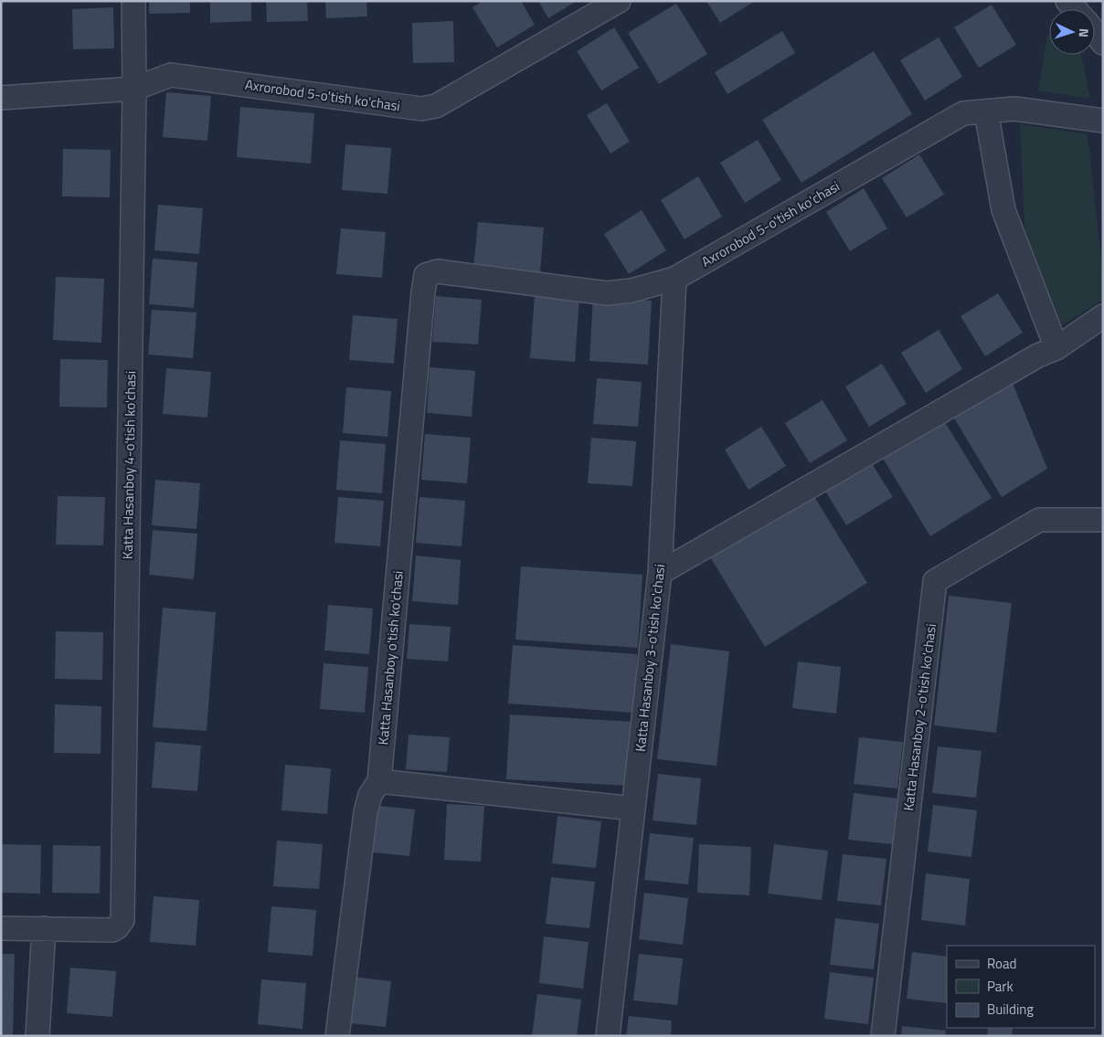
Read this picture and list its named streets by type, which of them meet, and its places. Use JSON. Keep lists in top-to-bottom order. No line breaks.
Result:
{"streets":{"street":["Axrorobod 5-o'tish ko'chasi","Katta Hasanboy 4-o'tish ko'chasi","Katta Hasanboy o'tish ko'chasi","Katta Hasanboy 3-o'tish ko'chasi","Katta Hasanboy 2-o'tish ko'chasi"]},"crossings":[["Axrorobod 5-o'tish ko'chasi","Katta Hasanboy 4-o'tish ko'chasi"],["Axrorobod 5-o'tish ko'chasi","Katta Hasanboy o'tish ko'chasi"],["Axrorobod 5-o'tish ko'chasi","Katta Hasanboy 3-o'tish ko'chasi"]],"legend":["Road","Park","Building"],"north":"right"}
